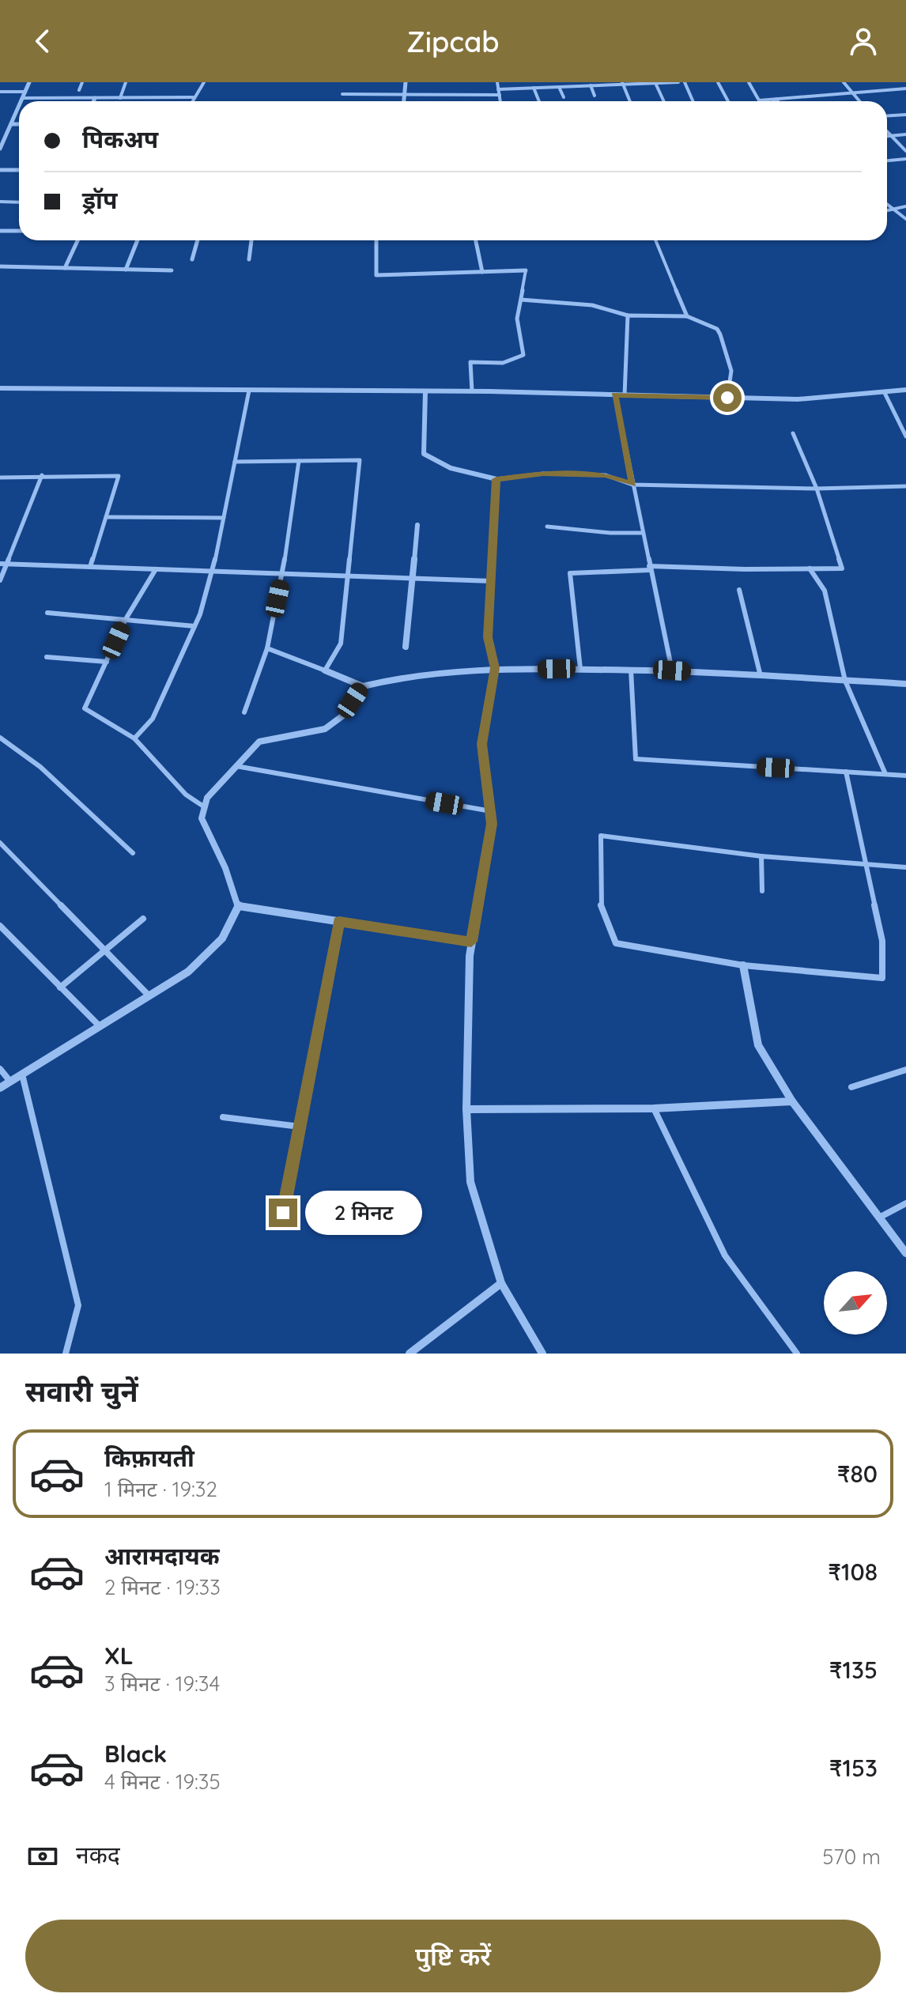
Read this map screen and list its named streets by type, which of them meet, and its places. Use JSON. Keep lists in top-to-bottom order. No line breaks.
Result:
{"north":"top right","page":{"header":"Zipcab","banner":["पिकअप","ड्रॉप"],"bubble":"2 मिनट","heading":"सवारी चुनें","list":[{"name":"किफ़ायती","note":"1 मिनट · 19:32","value":"₹80"},{"name":"आरामदायक","note":"2 मिनट · 19:33","value":"₹108"},{"name":"XL","note":"3 मिनट · 19:34","value":"₹135"},{"name":"Black","note":"4 मिनट · 19:35","value":"₹153"}],"pay":["नकद","570 m"],"buttons":"पुष्टि करें"}}
